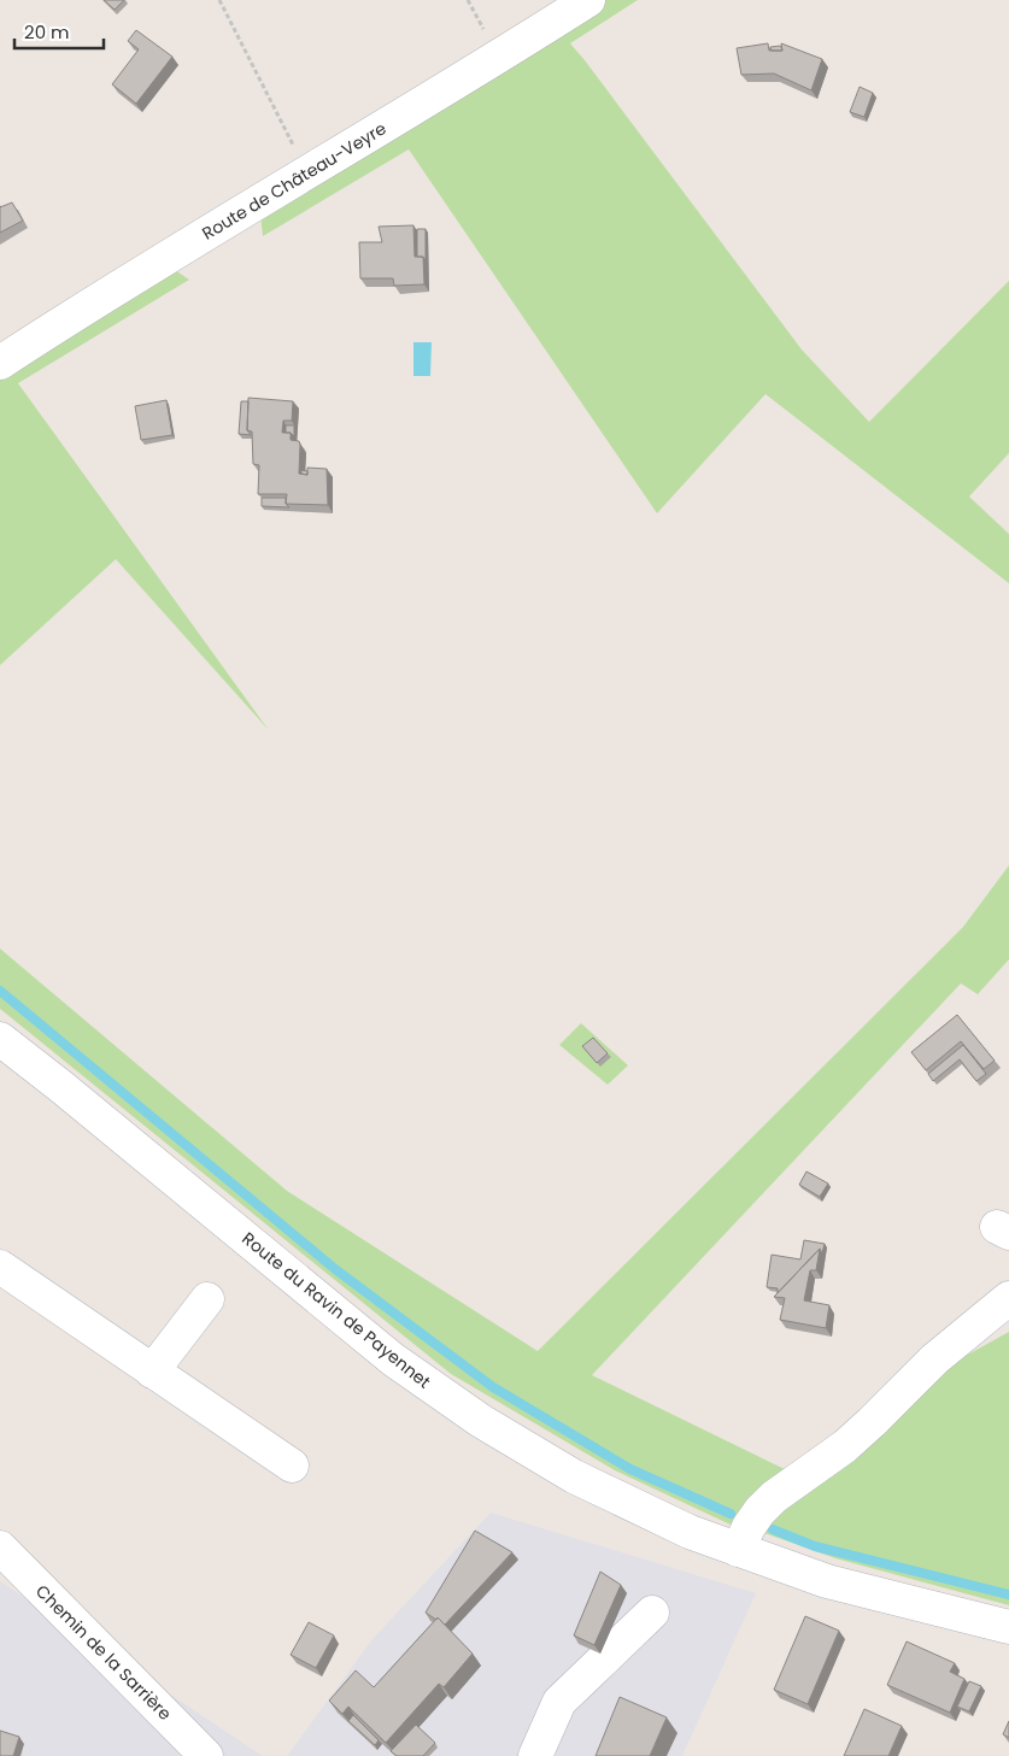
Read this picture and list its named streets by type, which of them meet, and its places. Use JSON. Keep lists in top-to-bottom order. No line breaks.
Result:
{"streets":{"street":["Route de Château-Veyre","Route du Ravin de Payennet","Chemin de la Sarrière"]},"scale_bar":"20 m"}
